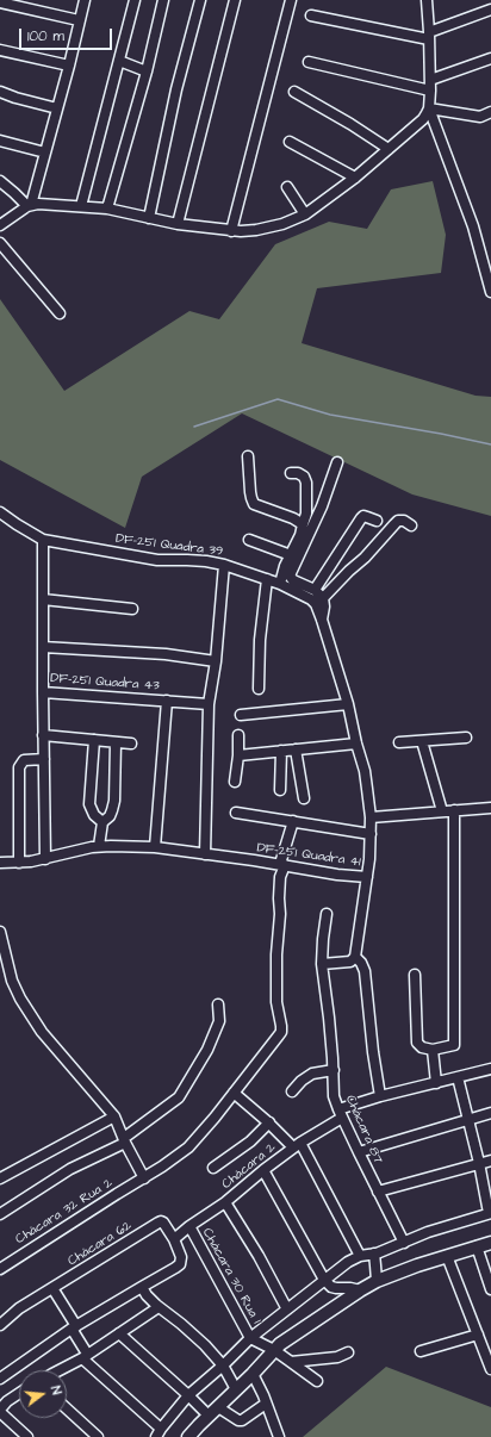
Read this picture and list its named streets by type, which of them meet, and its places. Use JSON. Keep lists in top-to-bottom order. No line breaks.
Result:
{"streets":{"street":["DF-251 Quadra 39","DF-251 Quadra 43","DF-251 Quadra 41","Chácara 87","Chácara 2","Chácara 32 Rua 2","Chácara 62","Chácara 30 Rua 1"]},"crossings":[["DF-251 Quadra 39","DF-251 Quadra 43"],["DF-251 Quadra 39","DF-251 Quadra 41"],["DF-251 Quadra 41","Chácara 32 Rua 2"],["Chácara 87","Chácara 2"],["Chácara 2","Chácara 62"],["Chácara 2","Chácara 30 Rua 1"]],"scale_bar":"100 m","north":"right"}
